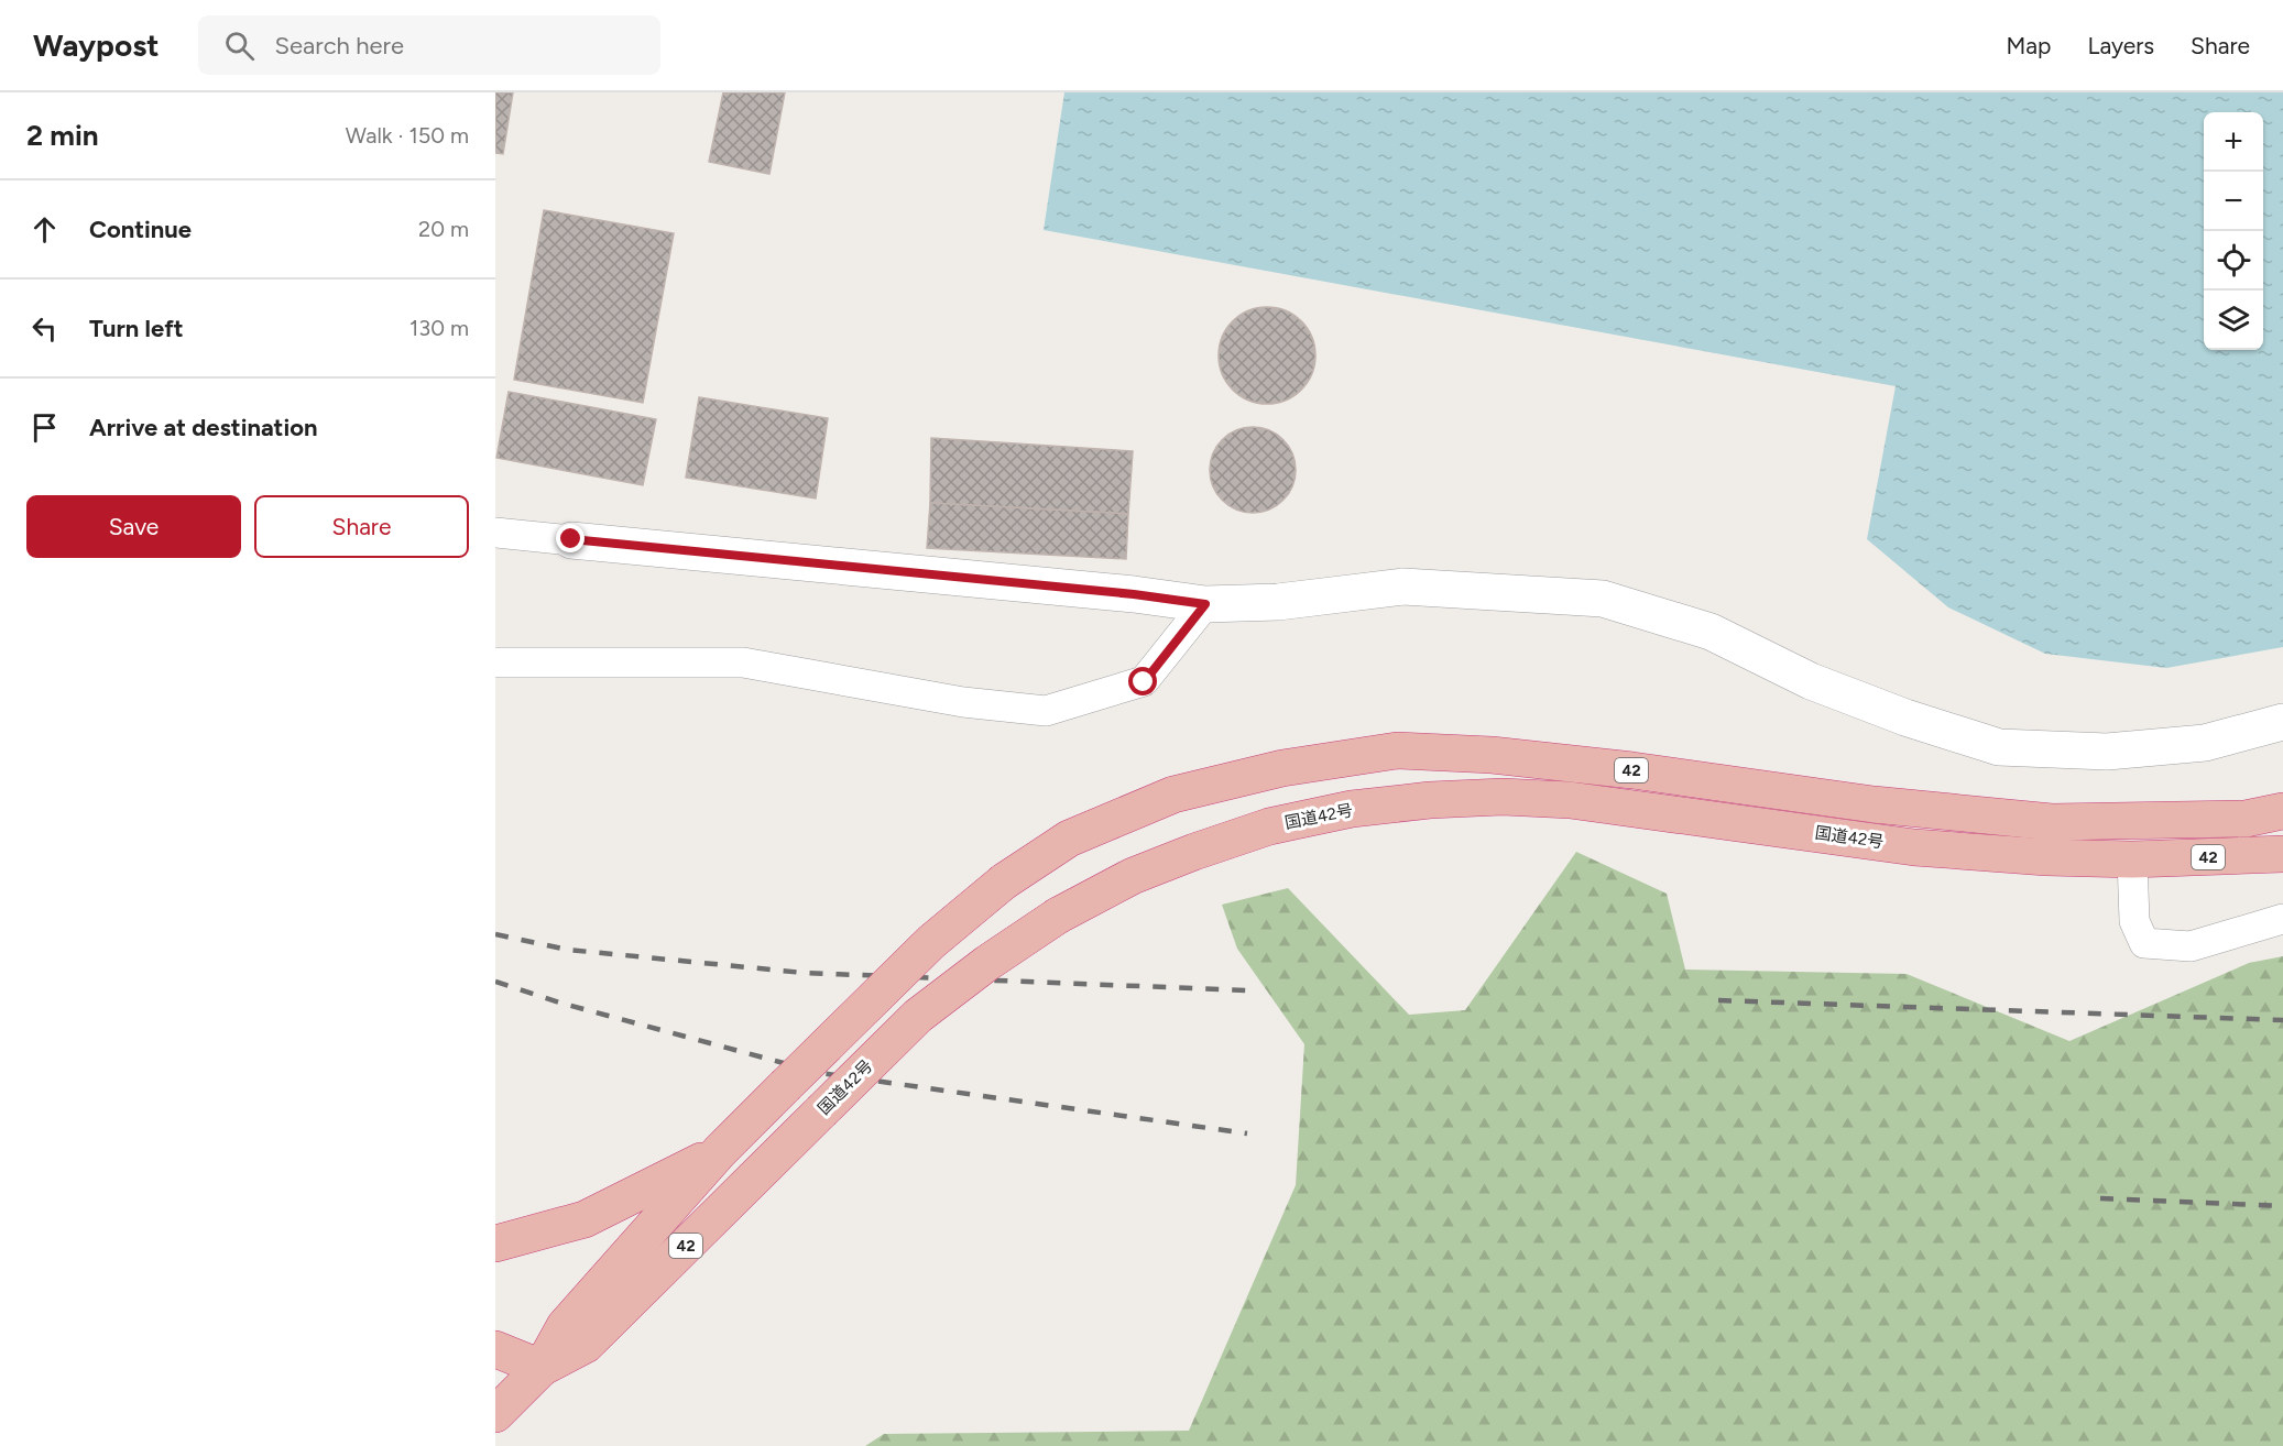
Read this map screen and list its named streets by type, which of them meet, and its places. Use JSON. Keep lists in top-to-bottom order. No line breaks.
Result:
{"streets":{"highway":["42","国道42号"]},"crossings":[["42","国道42号"]],"page":{"header":"Waypost","search":"Search here","nav":["Map","Layers","Share"],"heading":["2 min","Walk · 150 m"],"map_buttons":["+","−"],"list":[["Continue","20 m"],["Turn left","130 m"],"Arrive at destination"],"buttons":["Save","Share"]}}
